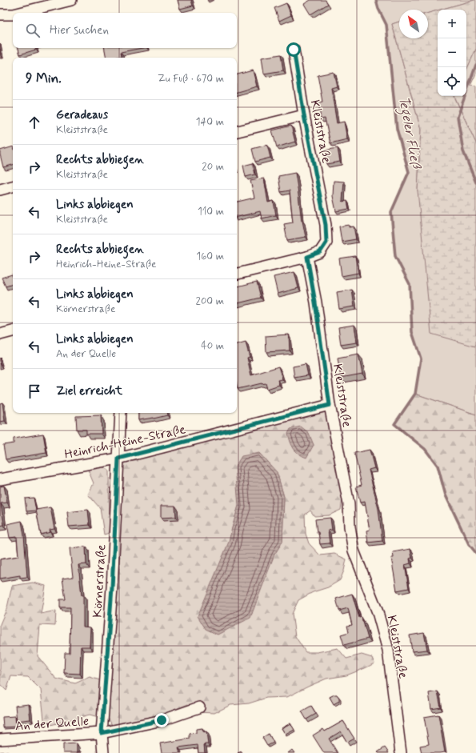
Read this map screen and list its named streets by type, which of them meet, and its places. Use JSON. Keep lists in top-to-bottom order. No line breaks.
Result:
{"streets":{"street":["Kleiststraße","Heinrich-Heine-Straße","Körnerstraße","An der Quelle"]},"crossings":[["Kleiststraße","Heinrich-Heine-Straße"],["Heinrich-Heine-Straße","Körnerstraße"],["Körnerstraße","An der Quelle"]],"water":["Tegeler Fließ"],"north":"top left","page":{"map_buttons":["+","−"],"search":"Hier suchen","heading":["9 Min.","Zu Fuß · 670 m"],"list":[["Geradeaus","Kleiststraße","140 m"],["Rechts abbiegen","Kleiststraße","20 m"],["Links abbiegen","Kleiststraße","110 m"],["Rechts abbiegen","Heinrich-Heine-Straße","160 m"],["Links abbiegen","Körnerstraße","200 m"],["Links abbiegen","An der Quelle","40 m"],"Ziel erreicht"]}}
